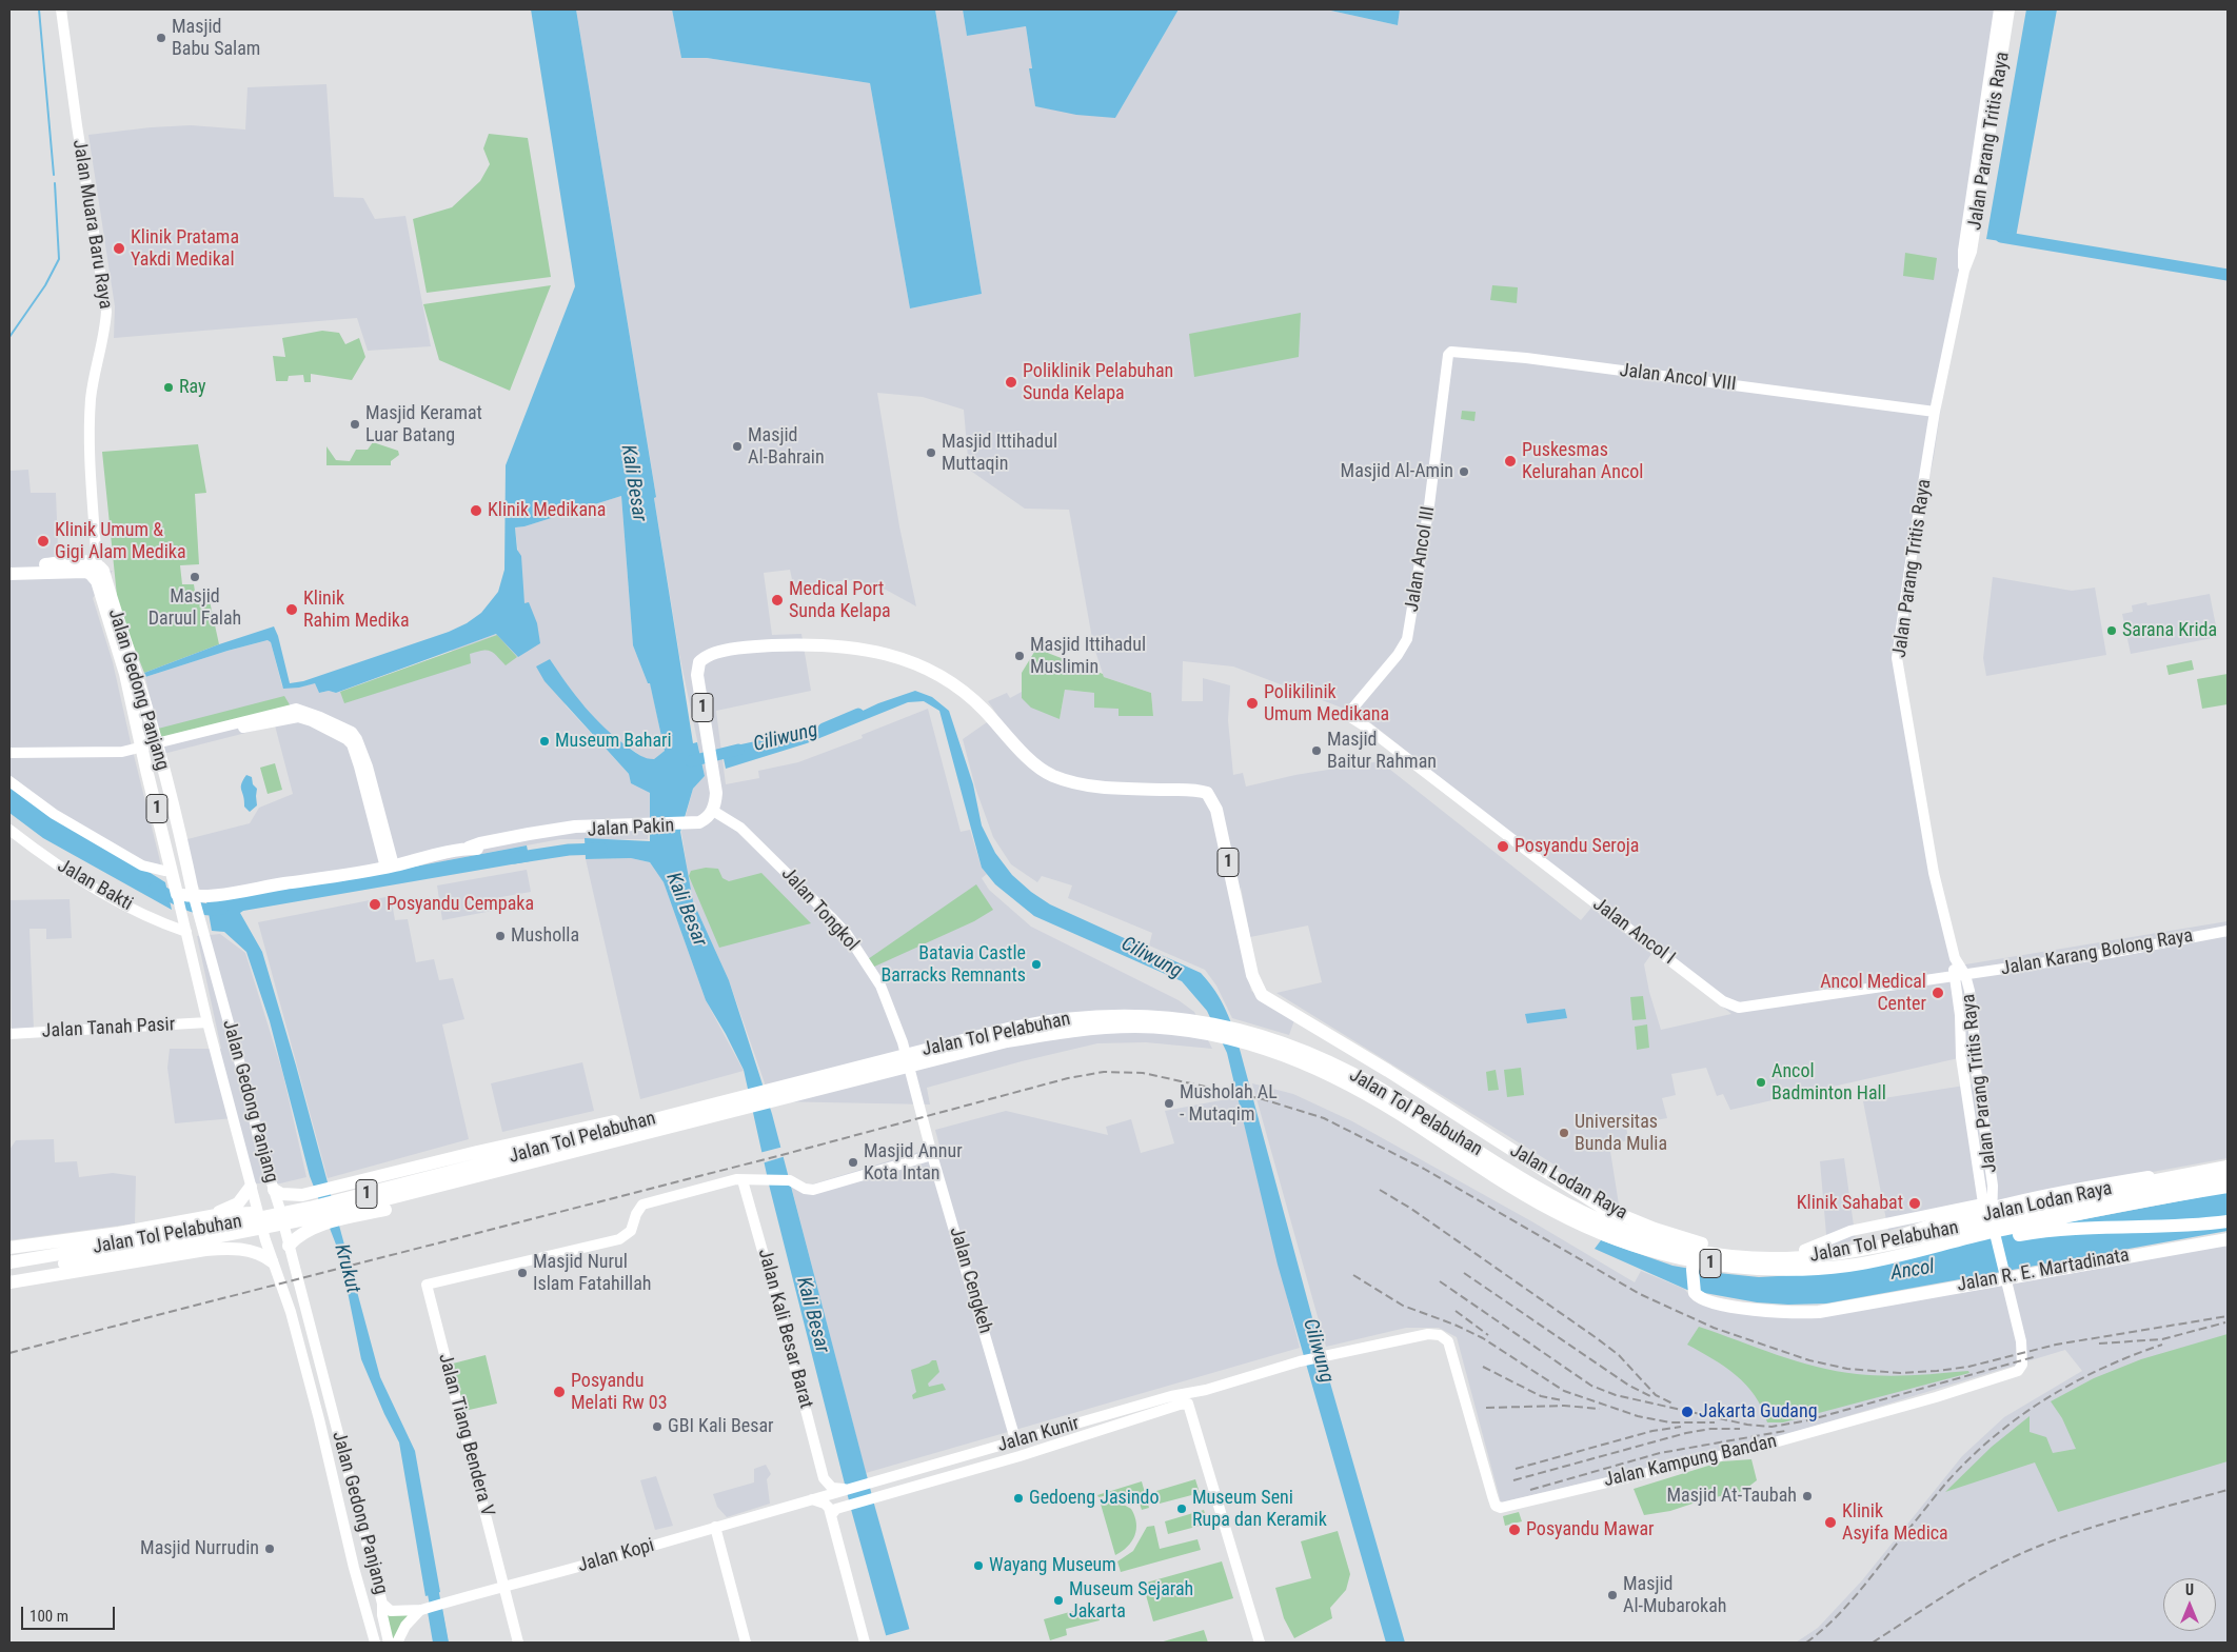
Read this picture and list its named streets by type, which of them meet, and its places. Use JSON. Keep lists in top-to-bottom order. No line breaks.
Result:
{"streets":{"highway":["Jalan Gedong Panjang","1","Jalan Pakin","Jalan Tol Pelabuhan","Jalan Lodan Raya","Jalan R. E. Martadinata"],"street":["Jalan Parang Tritis Raya","Jalan Muara Baru Raya","Jalan Ancol VIII","Jalan Ancol III","Jalan Bakti","Jalan Tongkol","Jalan Ancol I","Jalan Karang Bolong Raya","Jalan Tanah Pasir","Jalan Cengkeh","Jalan Kali Besar Barat","Jalan Tiang Bendera V","Jalan Kunir","Jalan Kampung Bandan","Jalan Kopi"]},"crossings":[["Jalan Parang Tritis Raya","Jalan Ancol VIII"],["Jalan Parang Tritis Raya","Jalan Ancol I"],["Jalan Parang Tritis Raya","Jalan Karang Bolong Raya"],["Jalan Parang Tritis Raya","Jalan Lodan Raya"],["Jalan Parang Tritis Raya","Jalan Kampung Bandan"],["Jalan Muara Baru Raya","Jalan Gedong Panjang"],["Jalan Ancol VIII","Jalan Ancol III"],["Jalan Ancol III","Jalan Ancol I"],["Jalan Gedong Panjang","Jalan Pakin"],["Jalan Gedong Panjang","Jalan Bakti"],["Jalan Gedong Panjang","Jalan Tanah Pasir"],["Jalan Gedong Panjang","Jalan Kopi"],["Jalan Pakin","Jalan Tongkol"],["Jalan Pakin","Jalan Lodan Raya"],["Jalan Tongkol","Jalan Lodan Raya"],["Jalan Tongkol","Jalan Cengkeh"],["Jalan Ancol I","Jalan Karang Bolong Raya"],["Jalan Tol Pelabuhan","Jalan Lodan Raya"],["Jalan Lodan Raya","Jalan R. E. Martadinata"],["Jalan Lodan Raya","Jalan Kampung Bandan"],["Jalan R. E. Martadinata","Jalan Kampung Bandan"],["Jalan Cengkeh","Jalan Kunir"],["Jalan Kali Besar Barat","Jalan Tiang Bendera V"],["Jalan Tiang Bendera V","Jalan Kopi"],["Jalan Kunir","Jalan Kampung Bandan"]],"water":["Kali Besar","Ciliwung","Krukut","Ancol"],"places":["Masjid Babu Salam","Klinik Pratama Yakdi Medikal","Poliklinik Pelabuhan Sunda Kelapa","Ray","Masjid Keramat Luar Batang","Masjid Al-Bahrain","Masjid Ittihadul Muttaqin","Puskesmas Kelurahan Ancol","Masjid Al-Amin","Klinik Medikana","Klinik Umum & Gigi Alam Medika","Masjid Daruul Falah","Medical Port Sunda Kelapa","Klinik Rahim Medika","Sarana Krida","Masjid Ittihadul Muslimin","Polikilinik Umum Medikana","Museum Bahari","Masjid Baitur Rahman","Posyandu Seroja","Posyandu Cempaka","Musholla","Batavia Castle Barracks Remnants","Ancol Medical Center","Ancol Badminton Hall","Musholah AL - Mutaqim","Universitas Bunda Mulia","Masjid Annur Kota Intan","Klinik Sahabat","Masjid Nurul Islam Fatahillah","Posyandu Melati Rw 03","Jakarta Gudang","GBI Kali Besar","Masjid At-Taubah","Gedoeng Jasindo","Museum Seni Rupa dan Keramik","Klinik Asyifa Medica","Posyandu Mawar","Masjid Nurrudin","Wayang Museum","Masjid Al-Mubarokah","Museum Sejarah Jakarta"],"scale_bar":"100 m","north":"top"}
